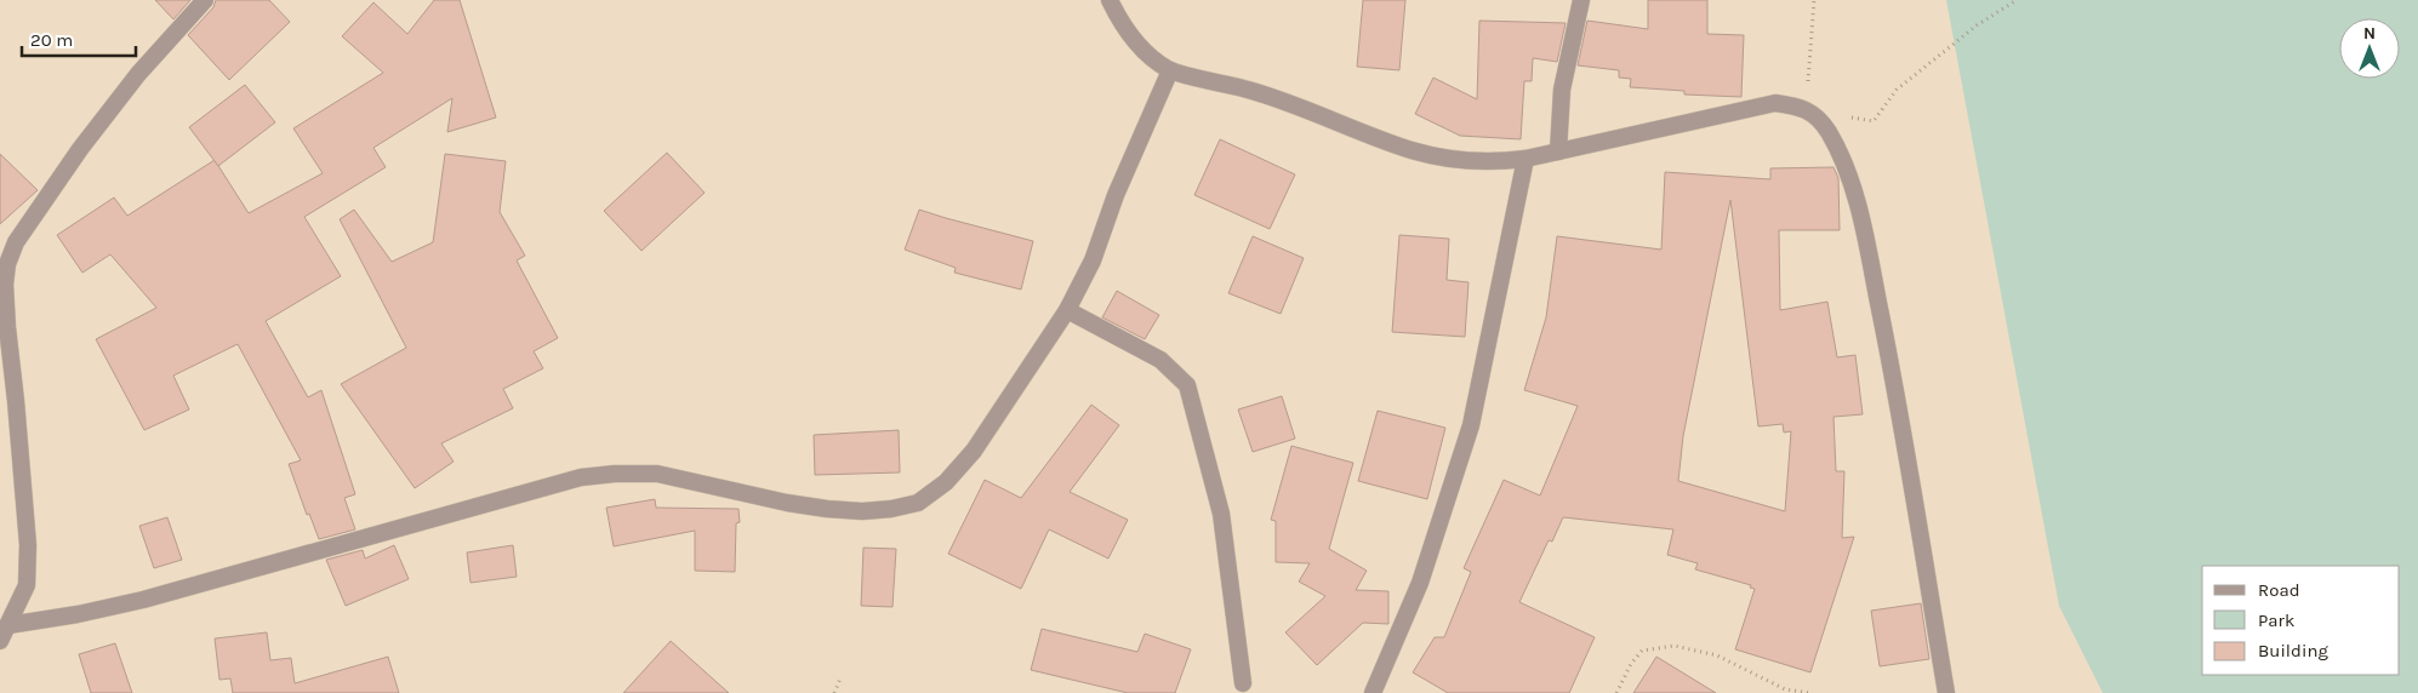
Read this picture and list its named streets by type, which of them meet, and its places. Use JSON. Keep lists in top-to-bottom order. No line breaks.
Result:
{"legend":["Road","Park","Building"],"scale_bar":"20 m","north":"top"}
